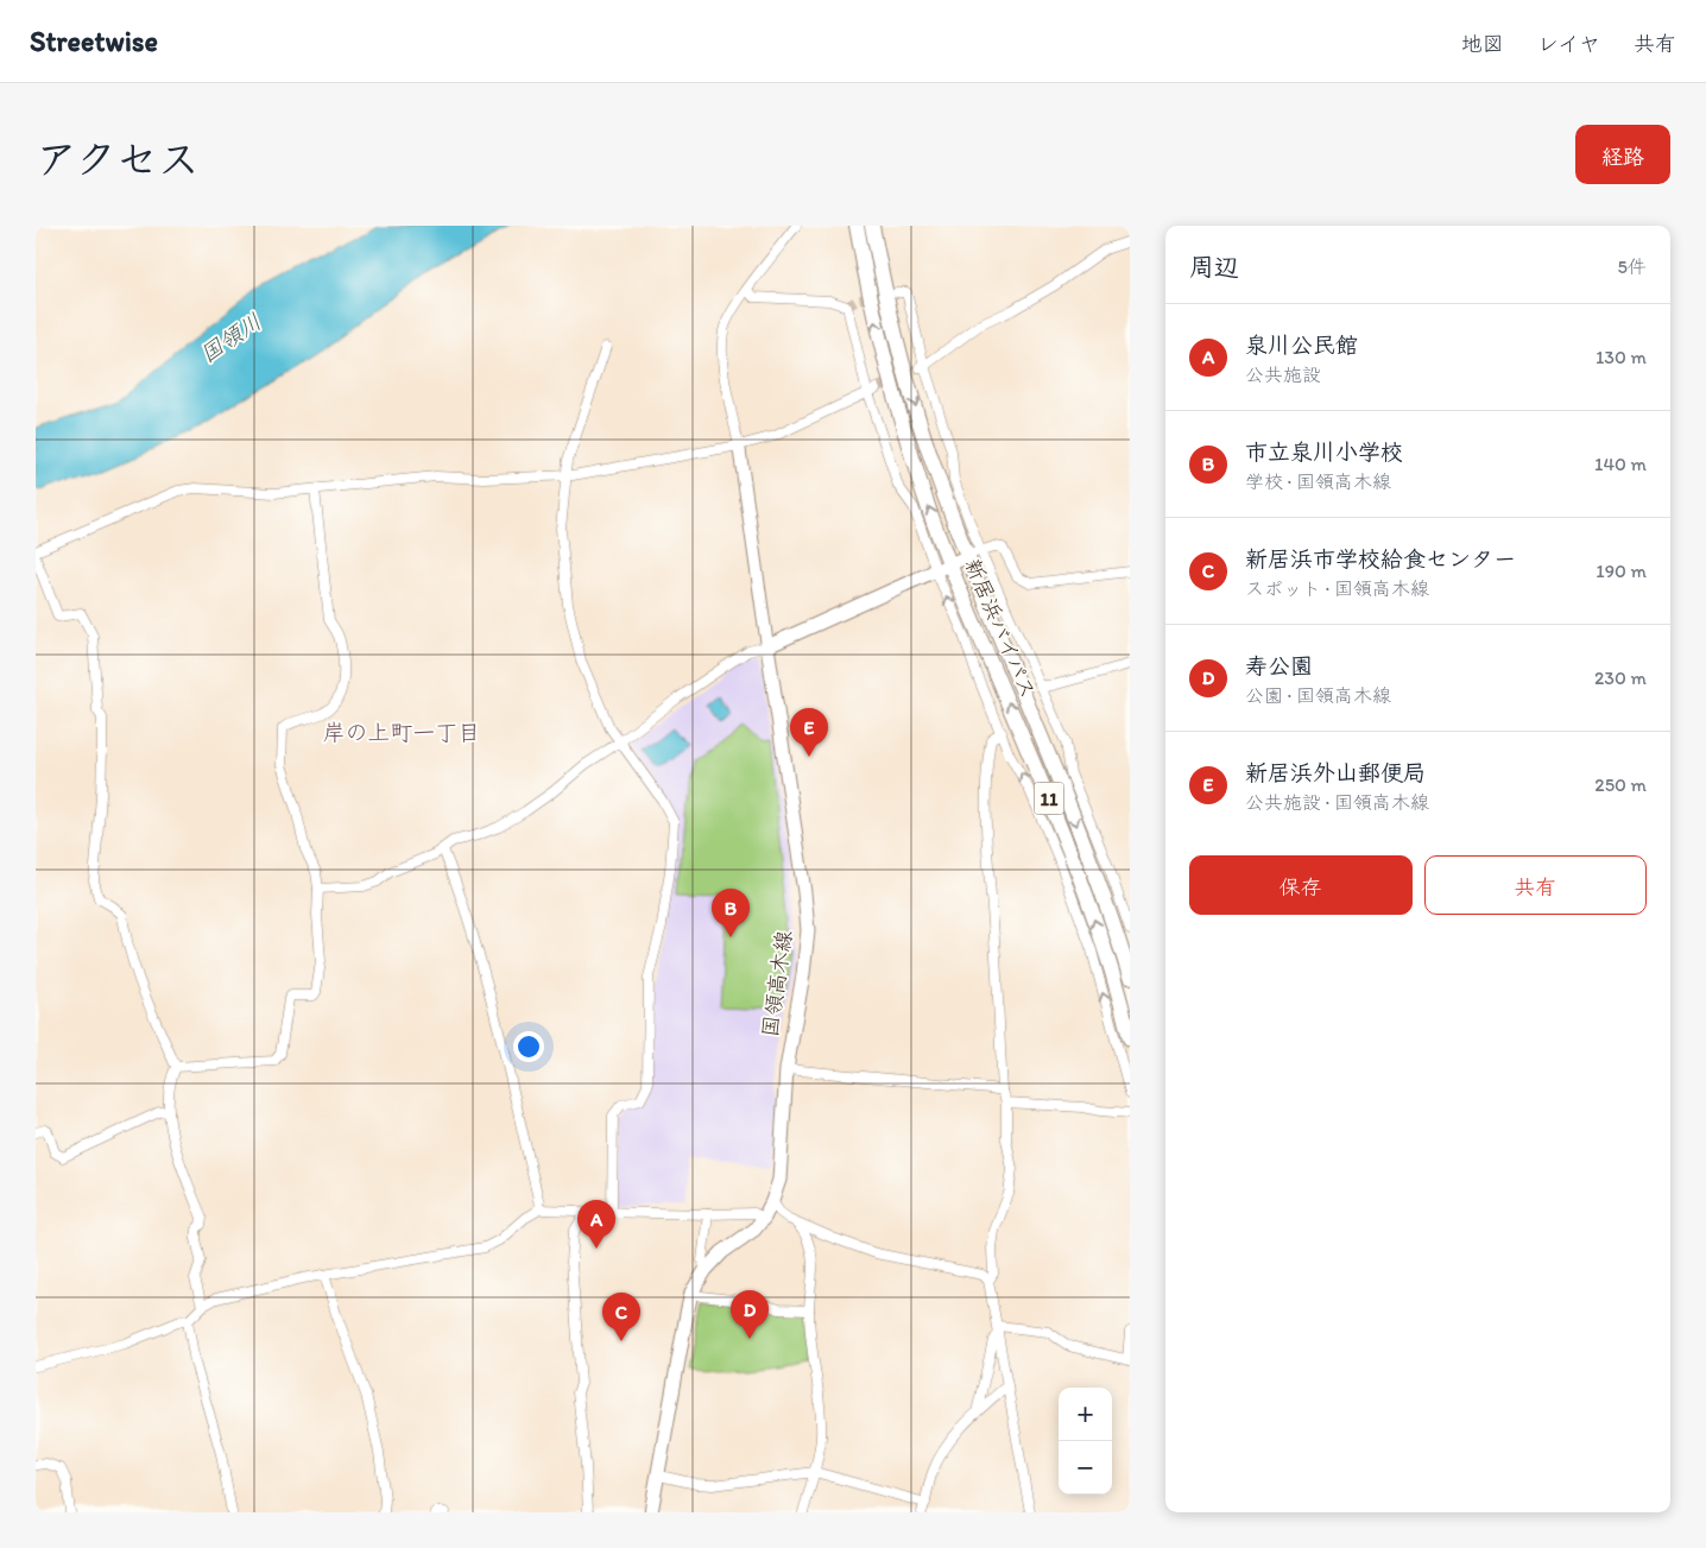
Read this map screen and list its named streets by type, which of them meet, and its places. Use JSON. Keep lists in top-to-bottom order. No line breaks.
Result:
{"streets":{"highway":["新居浜バイパス","11"],"main road":["国領高木線"]},"districts":["岸の上町一丁目"],"water":["国領川"],"page":{"header":"Streetwise","nav":["地図","レイヤ","共有"],"title":"アクセス","buttons":["経路",["保存","共有"]],"heading":["周辺","5件"],"list":[{"mark":"A","name":"泉川公民館","note":"公共施設","value":"130 m"},{"mark":"B","name":"市立泉川小学校","note":"学校 · 国領高木線","value":"140 m"},{"mark":"C","name":"新居浜市学校給食センター","note":"スポット · 国領高木線","value":"190 m"},{"mark":"D","name":"寿公園","note":"公園 · 国領高木線","value":"230 m"},{"mark":"E","name":"新居浜外山郵便局","note":"公共施設 · 国領高木線","value":"250 m"}],"pins":["E","B","A","D","C"],"map_buttons":["+","−"]}}
